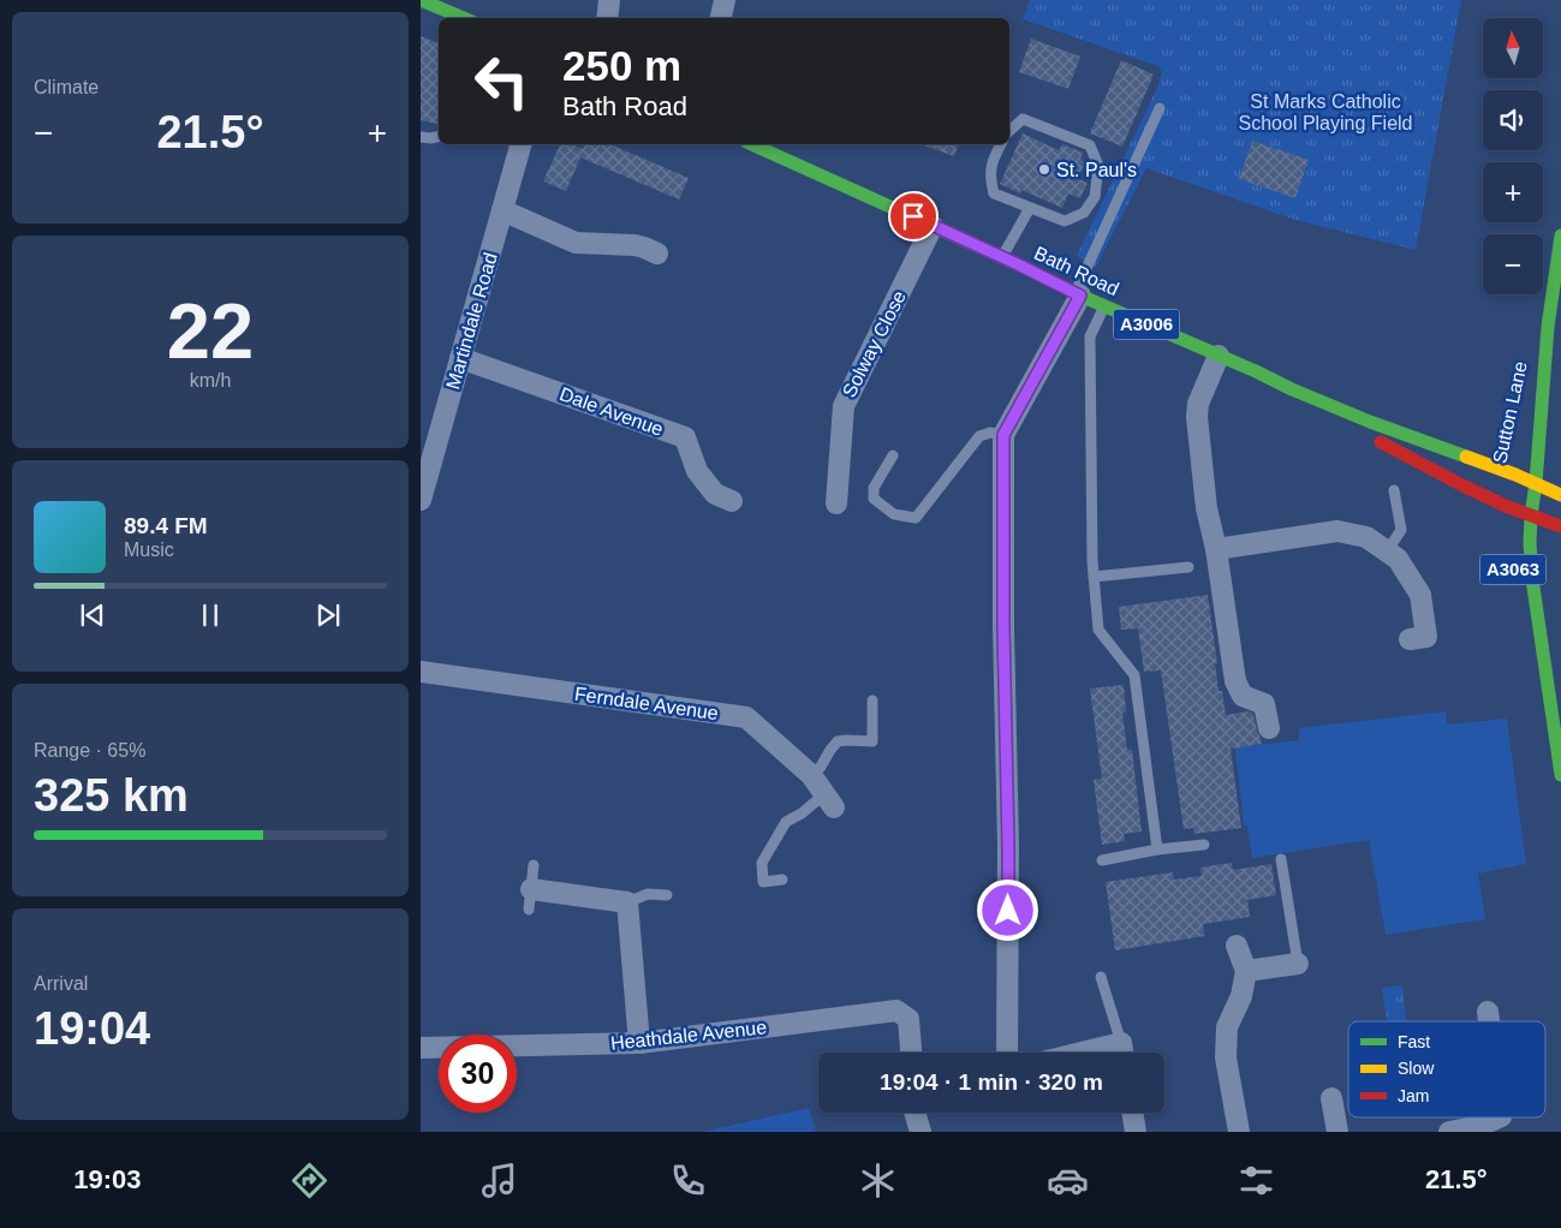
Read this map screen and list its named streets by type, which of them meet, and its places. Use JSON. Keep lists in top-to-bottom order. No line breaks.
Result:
{"streets":{"main road":["Bath Road","A3006","Sutton Lane","A3063"],"street":["Martindale Road","Solway Close","Dale Avenue","Ferndale Avenue","Heathdale Avenue"]},"crossings":[["Bath Road","Solway Close"],["Bath Road","Sutton Lane"],["Bath Road","A3063"],["Martindale Road","Dale Avenue"]],"parks":["St Marks Catholic School Playing Field"],"places":["St. Paul's"],"legend":["Fast","Slow","Jam"],"north":"top","page":{"tile":["Climate",["22","km/h"],["Range · 65%","325 km"],["Arrival","19:04"]],"map_buttons":["+","−"],"turn":["250 m","Bath Road"],"heat":["−","21.5°","+"],"song":["89.4 FM","Music"],"limit":"30","trip":"19:04 · 1 min · 320 m","tabs":["19:03","21.5°"]}}
